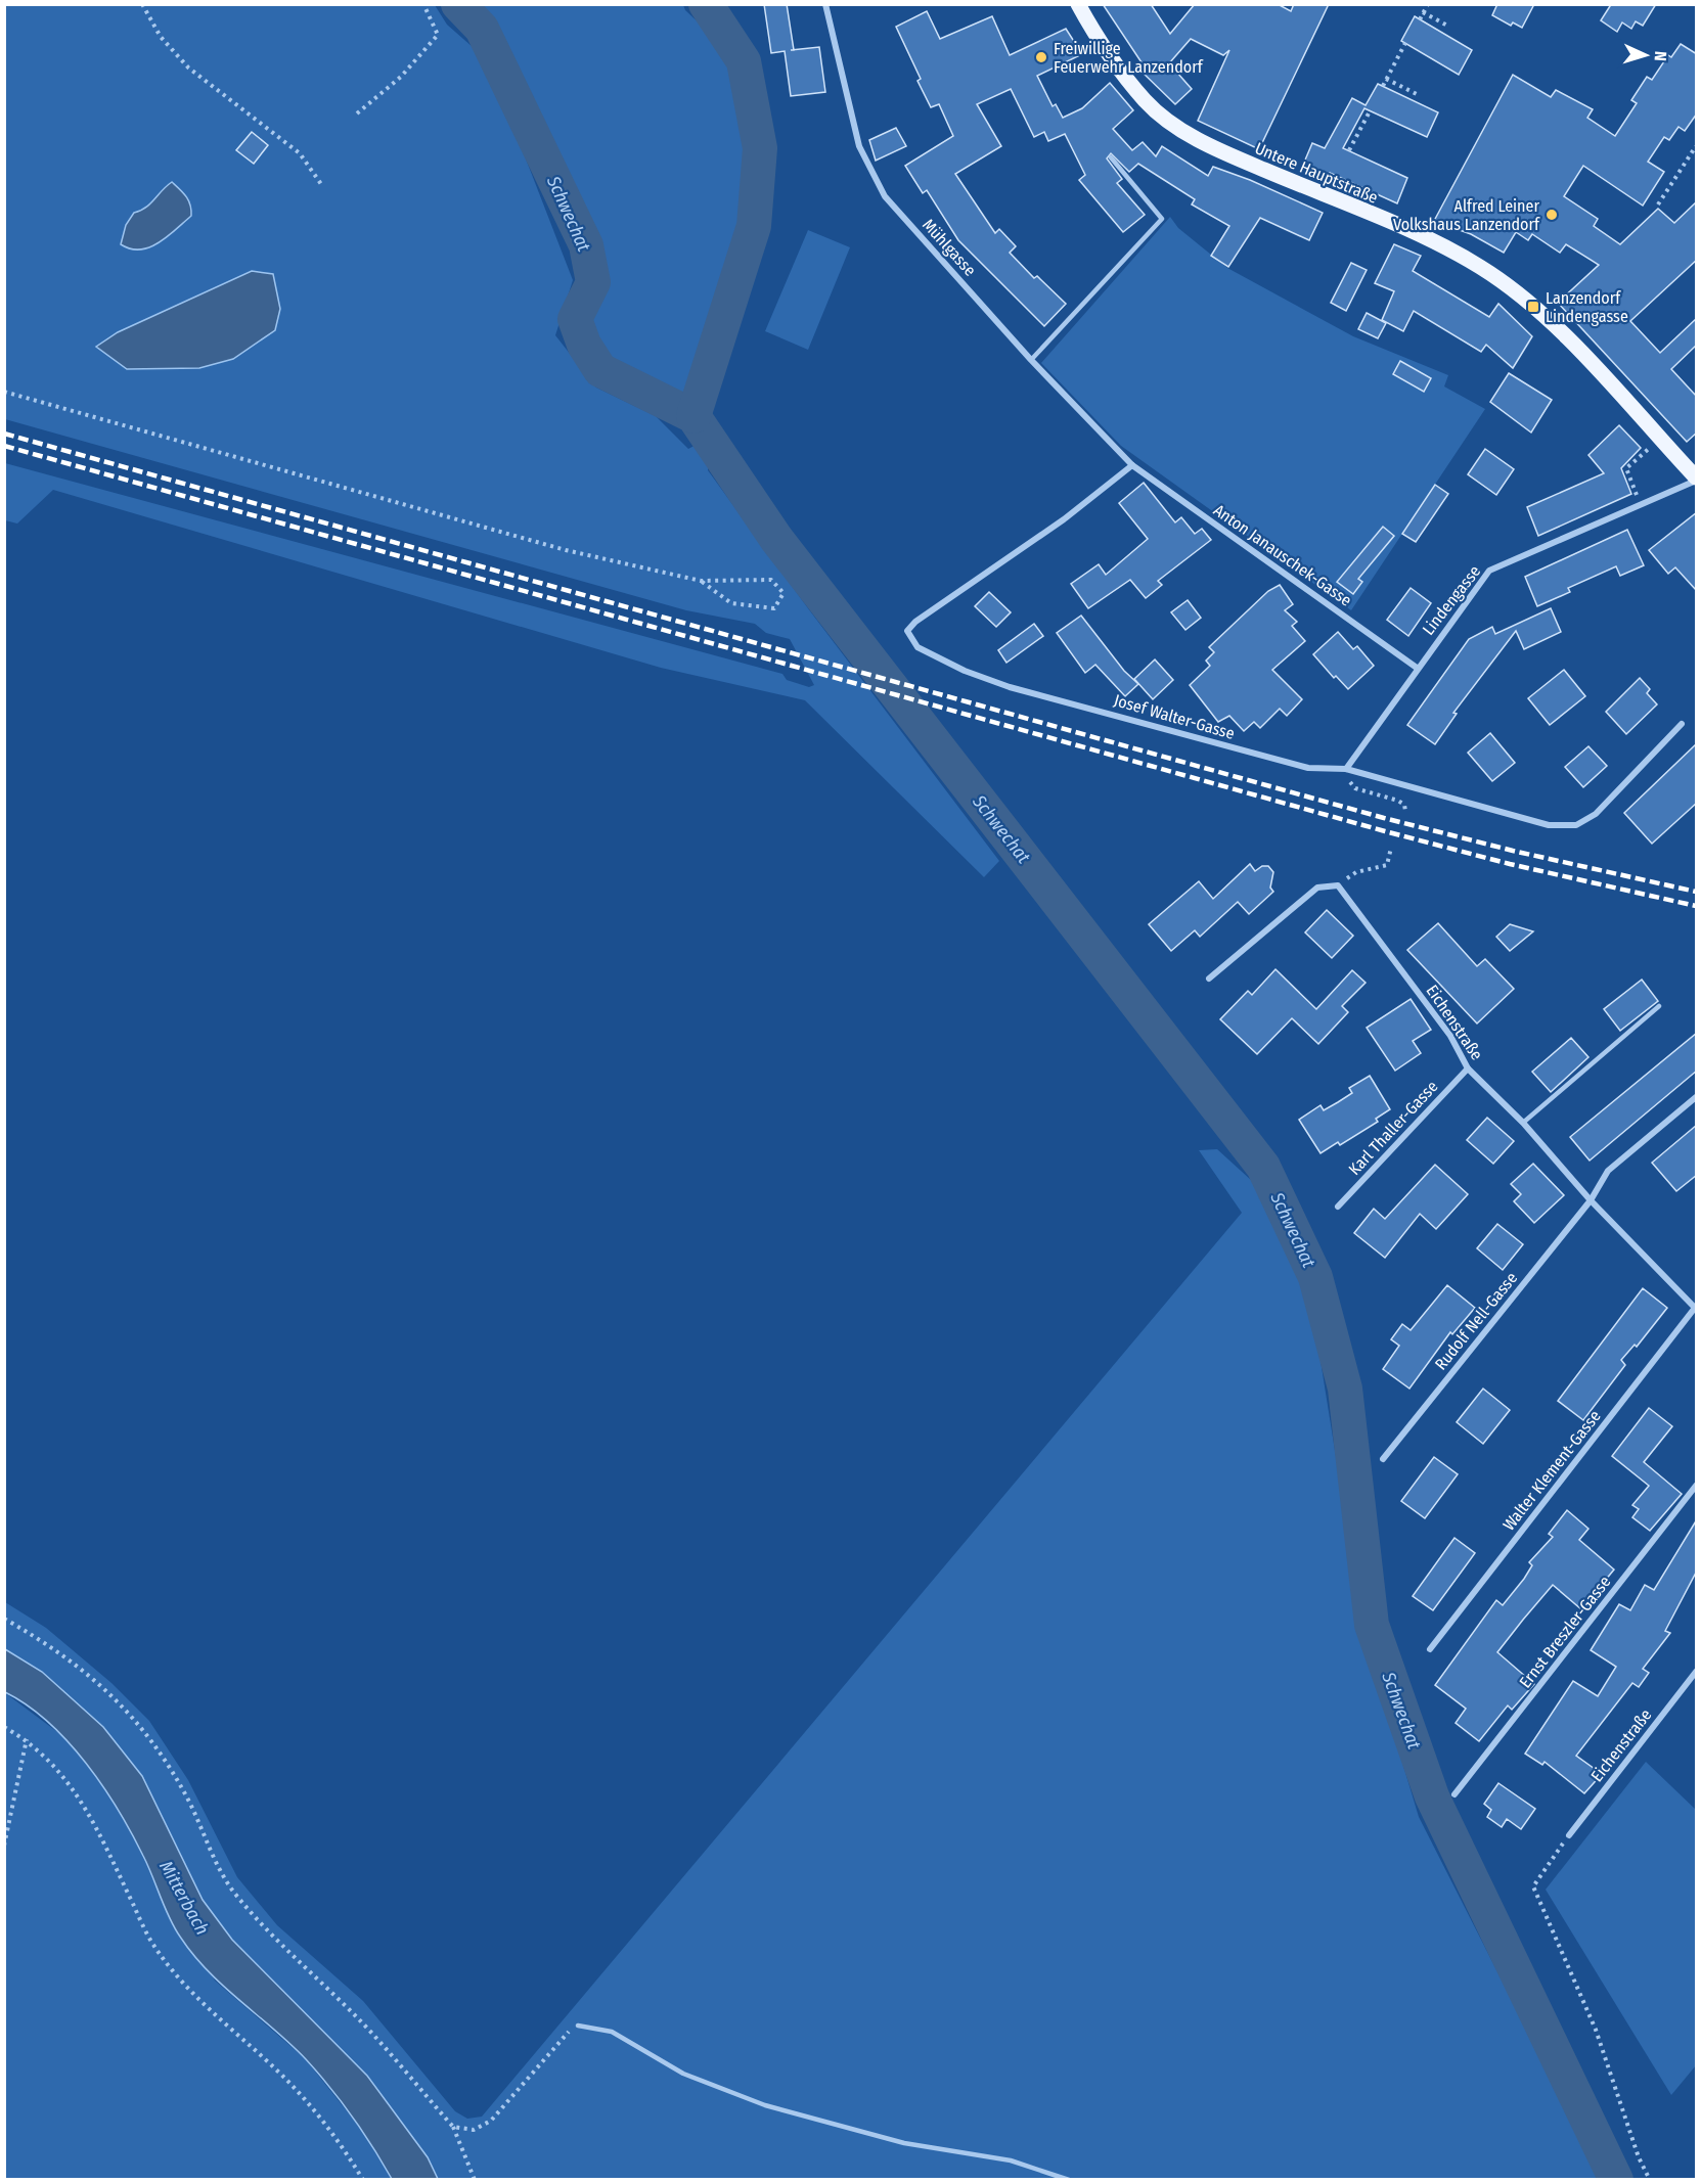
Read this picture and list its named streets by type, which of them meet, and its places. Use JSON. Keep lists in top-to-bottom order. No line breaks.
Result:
{"streets":{"main road":["Untere Hauptstraße"],"street":["Mühlgasse","Anton Janauschek-Gasse","Lindengasse","Josef Walter-Gasse","Eichenstraße","Karl Thaller-Gasse","Rudolf Nell-Gasse","Walter Klement-Gasse","Ernst Breszler-Gasse"]},"crossings":[["Untere Hauptstraße","Lindengasse"],["Mühlgasse","Anton Janauschek-Gasse"],["Mühlgasse","Josef Walter-Gasse"],["Anton Janauschek-Gasse","Lindengasse"],["Anton Janauschek-Gasse","Josef Walter-Gasse"],["Lindengasse","Josef Walter-Gasse"],["Eichenstraße","Karl Thaller-Gasse"],["Eichenstraße","Rudolf Nell-Gasse"],["Eichenstraße","Walter Klement-Gasse"]],"water":["Schwechat","Mitterbach"],"places":{"other":["Freiwillige Feuerwehr Lanzendorf","Alfred Leiner Volkshaus Lanzendorf"],"transit":["Lanzendorf Lindengasse"]},"north":"right"}
